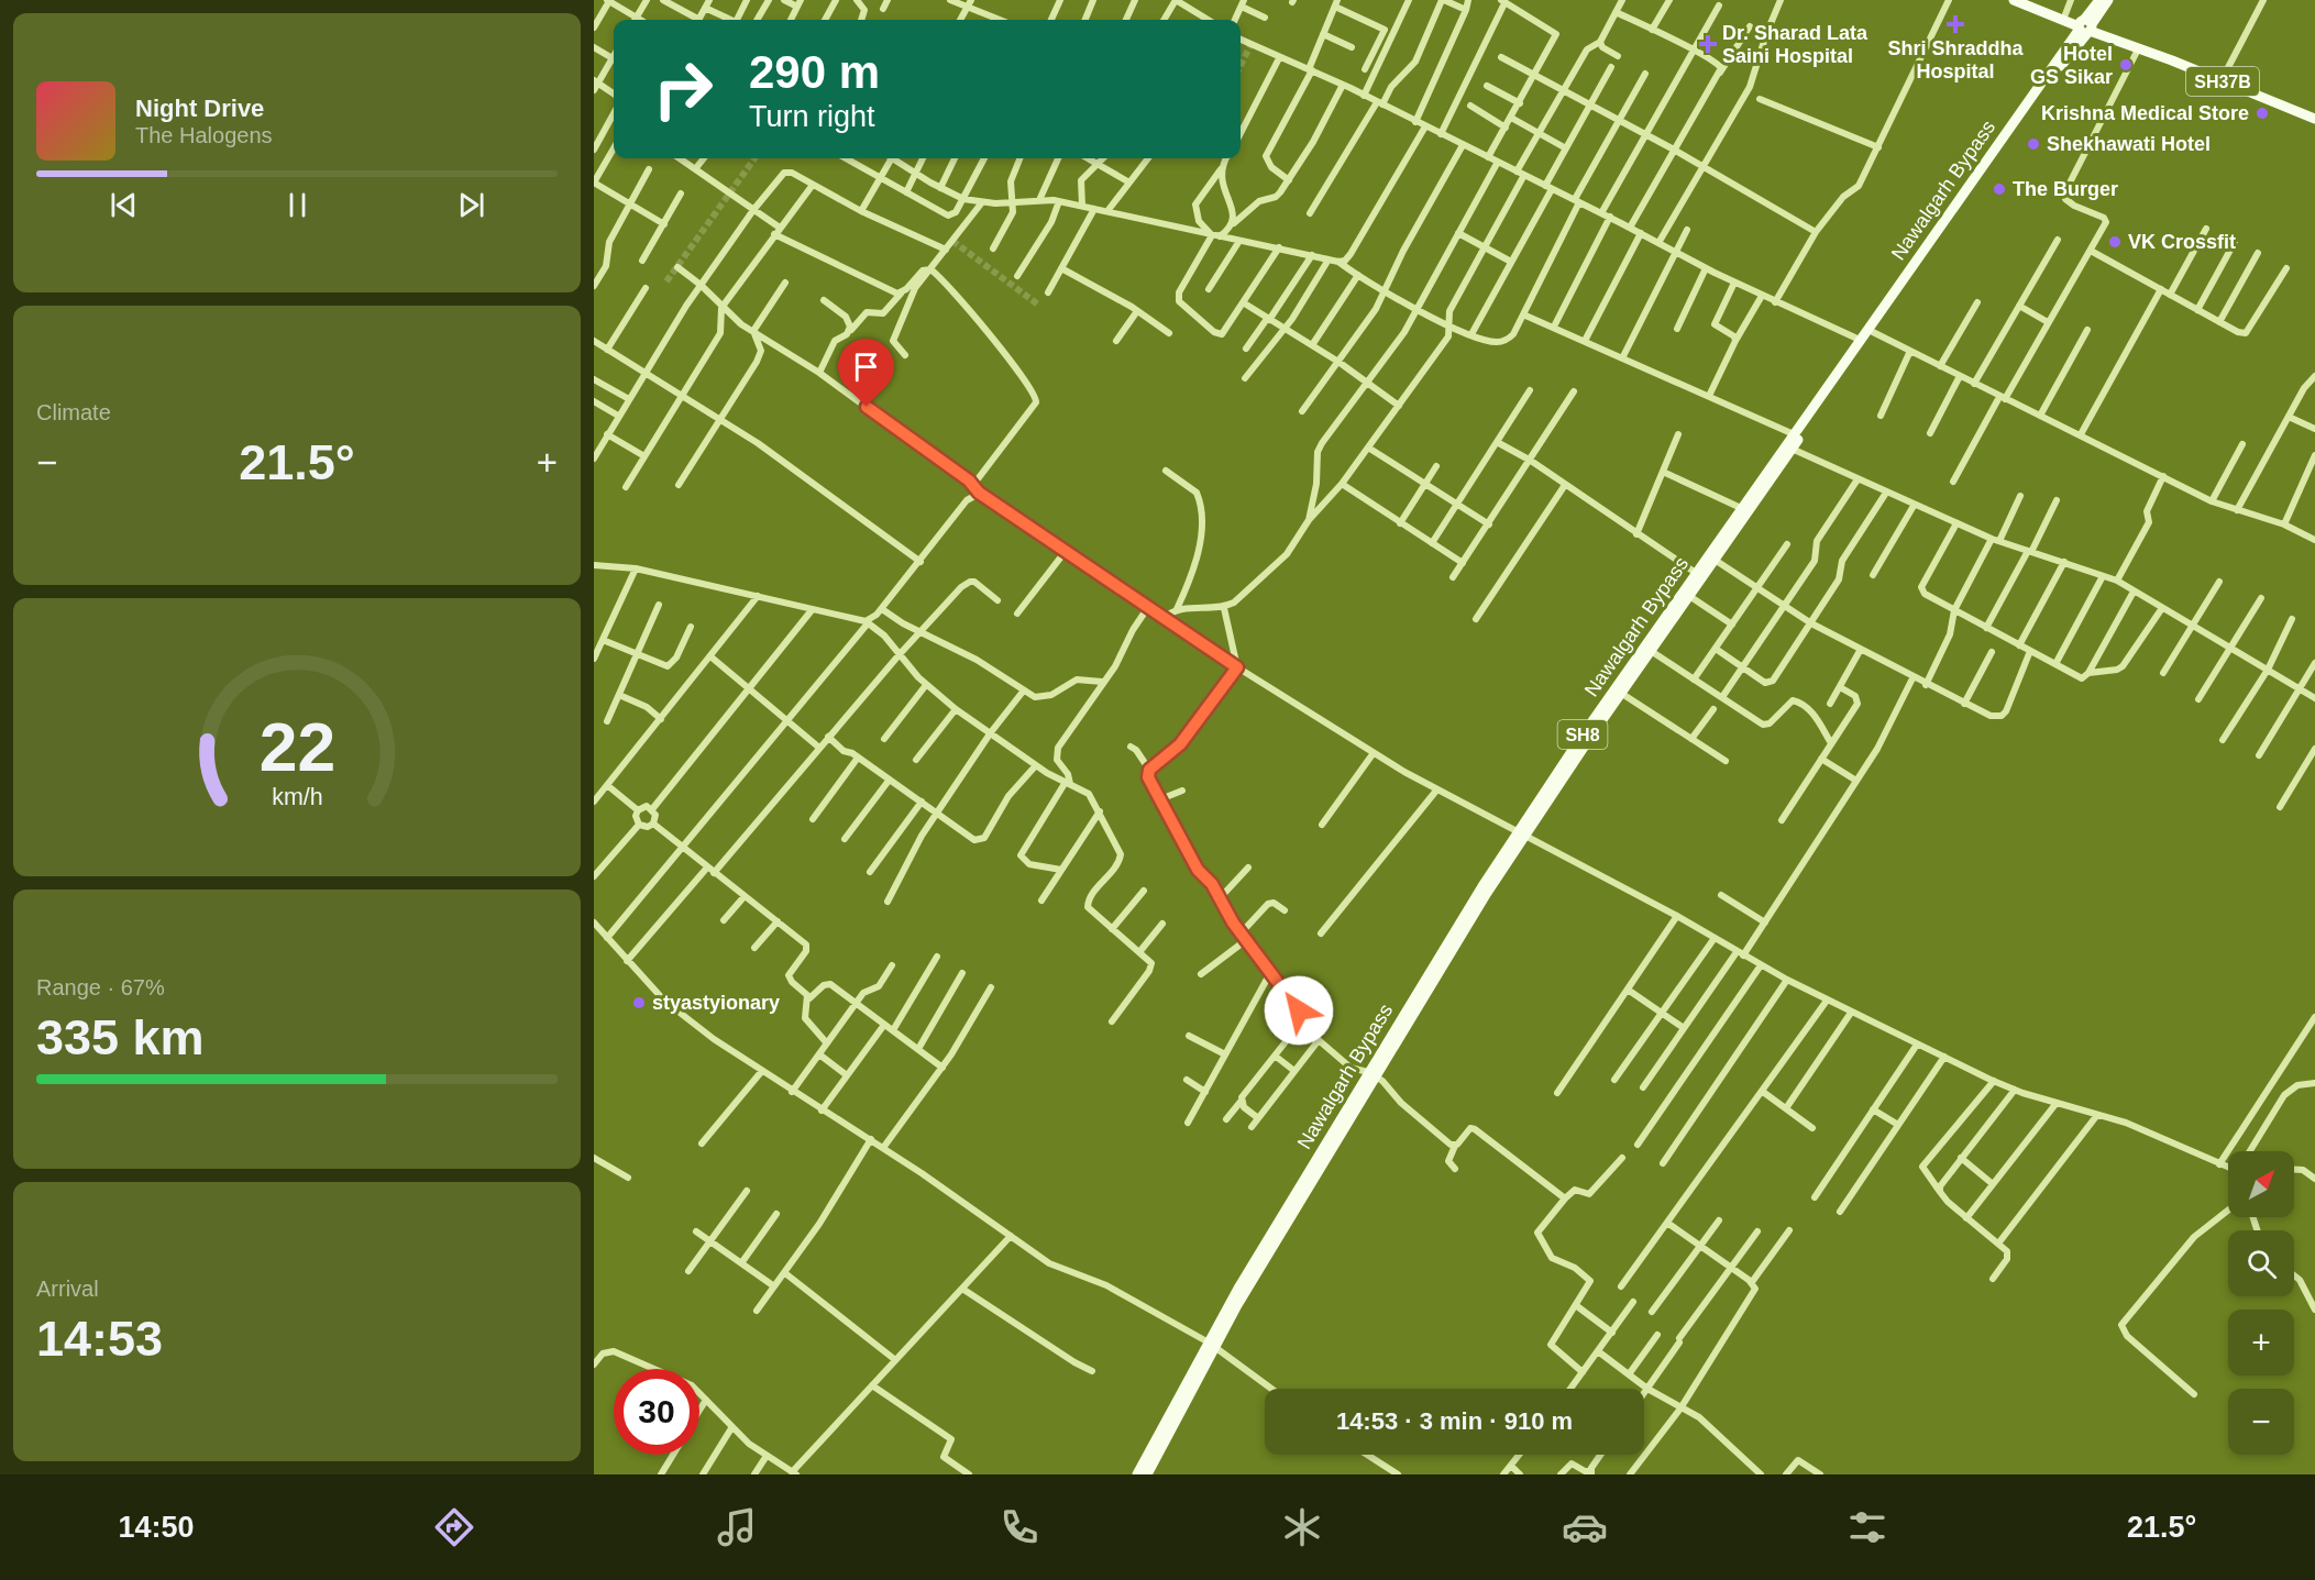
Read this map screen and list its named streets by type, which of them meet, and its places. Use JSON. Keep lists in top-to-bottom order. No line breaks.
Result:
{"streets":{"main road":["SH37B","Nawalgarh Bypass","SH8"]},"crossings":[["SH37B","Nawalgarh Bypass"],["SH37B","SH8"],["Nawalgarh Bypass","SH8"]],"places":{"health":["Shri Shraddha Hospital","Dr. Sharad Lata Saini Hospital"],"other":["Hotel GS Sikar","Krishna Medical Store","Shekhawati Hotel","The Burger","VK Crossfit","styastyionary"]},"north":"top right","page":{"turn":["290 m","Turn right"],"song":["Night Drive","The Halogens"],"tile":["Climate",["Range · 67%","335 km"],["Arrival","14:53"]],"heat":["−","21.5°","+"],"map_buttons":["+","−"],"limit":"30","trip":"14:53 · 3 min · 910 m","tabs":["14:50","21.5°"],"gauge":["22","km/h"]}}
